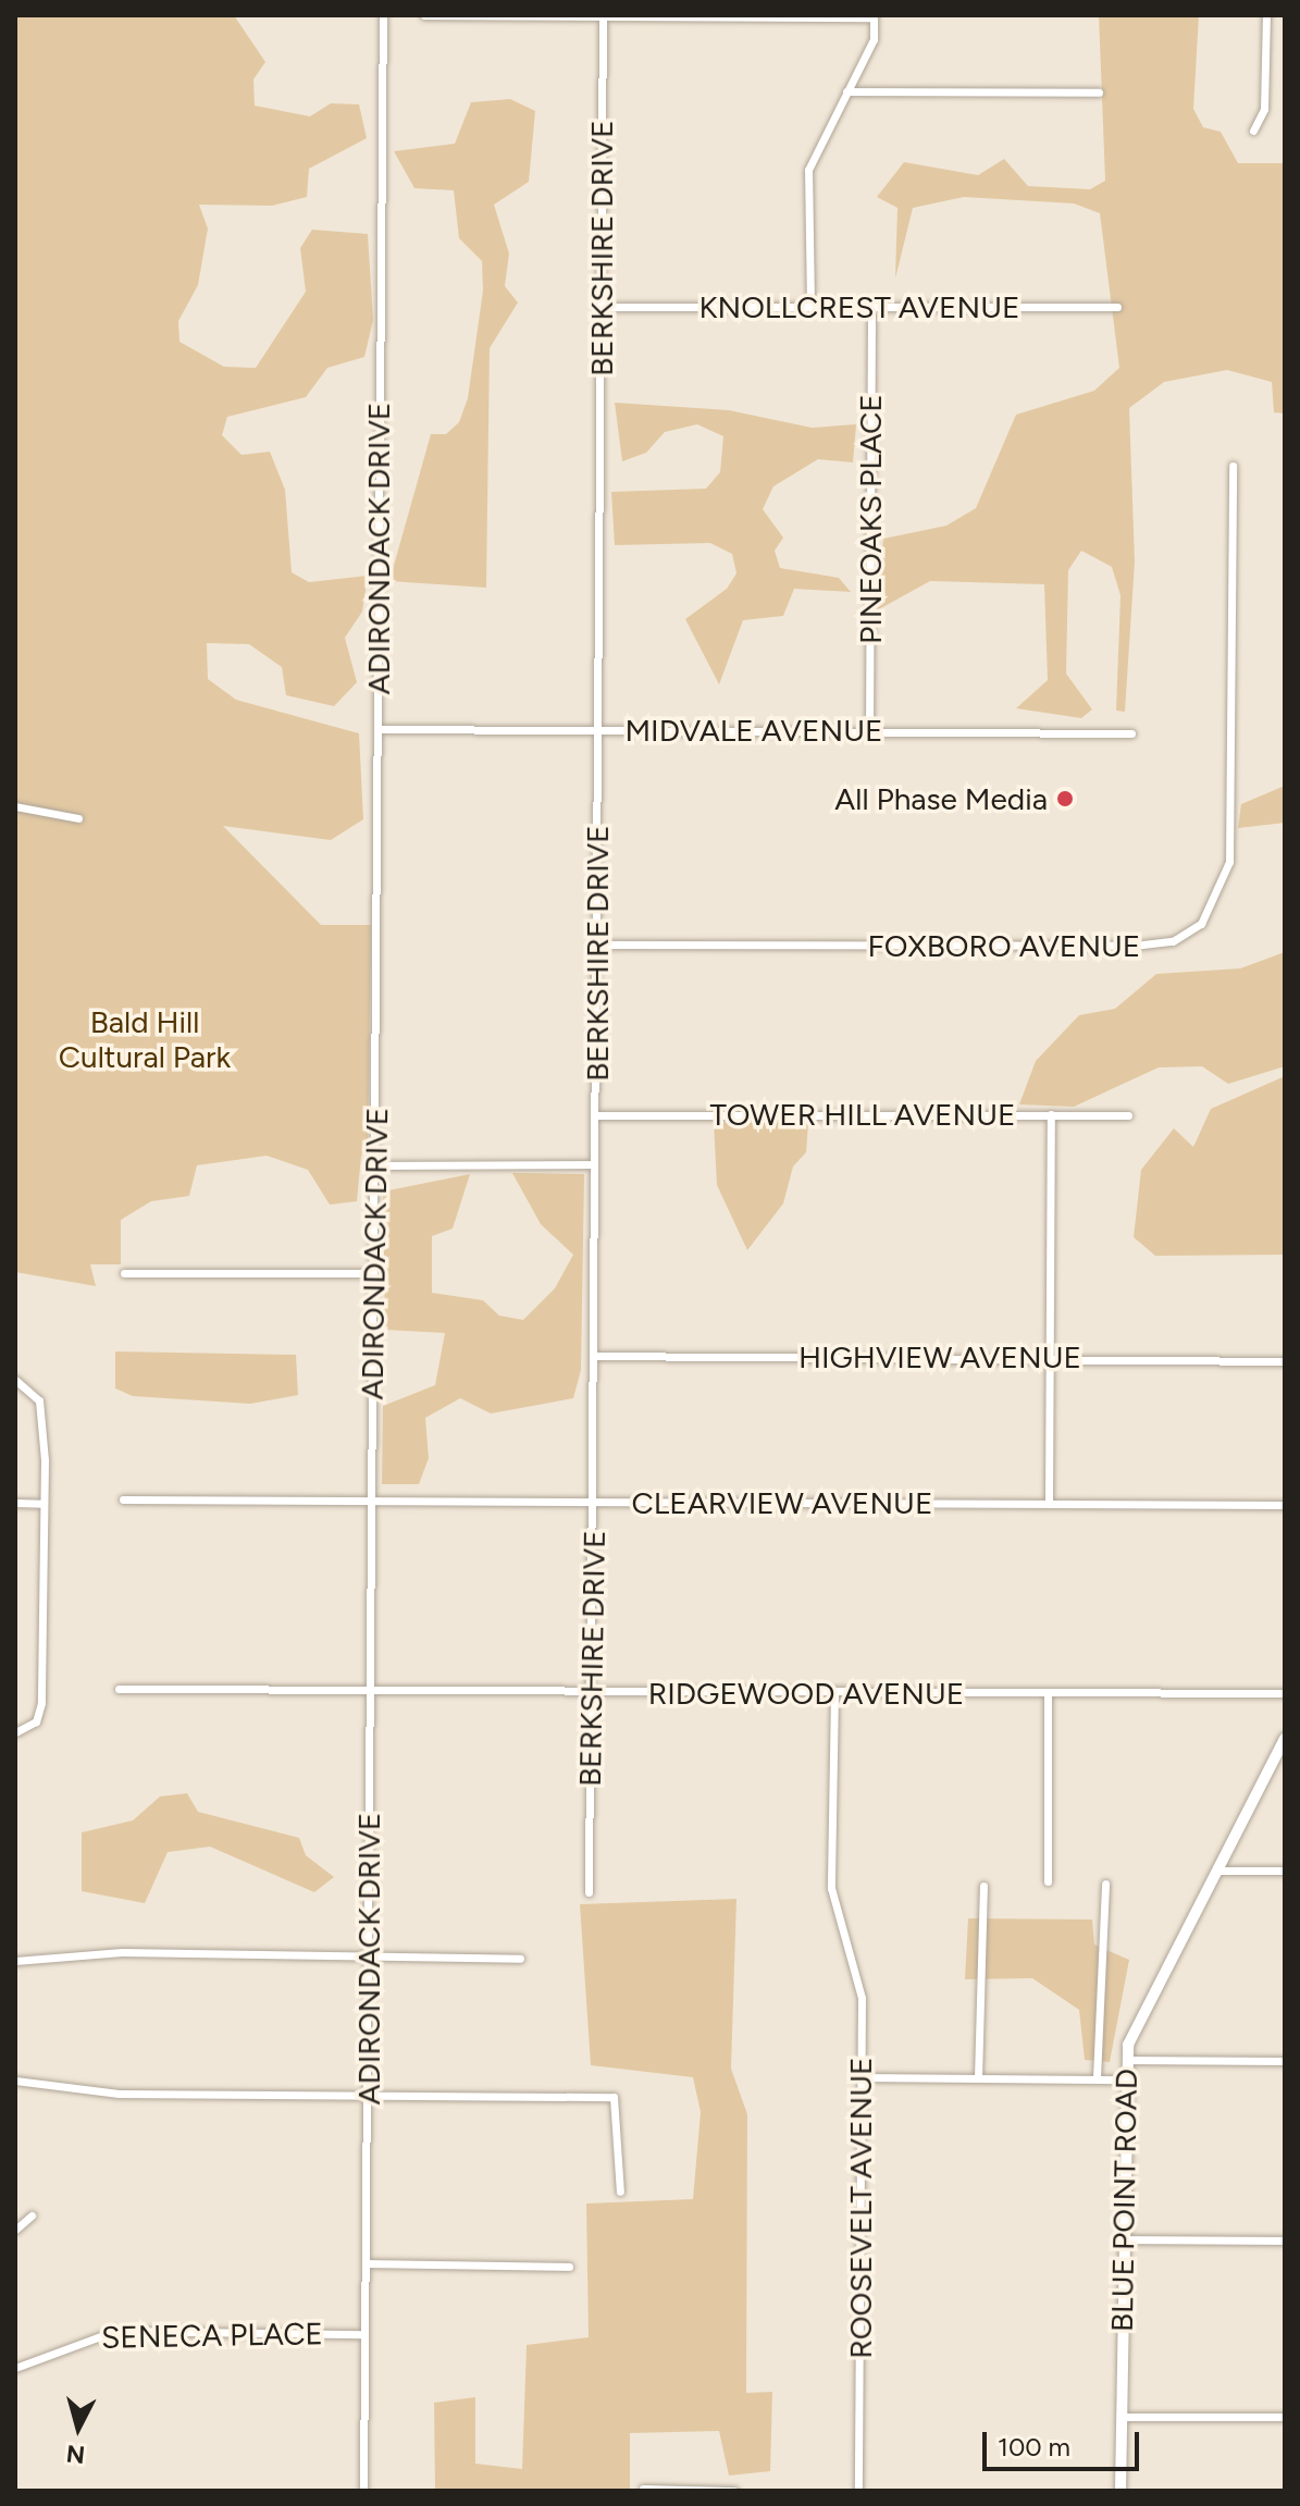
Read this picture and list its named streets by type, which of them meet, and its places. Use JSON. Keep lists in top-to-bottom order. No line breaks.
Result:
{"streets":{"street":["BERKSHIRE DRIVE","KNOLLCREST AVENUE","PINEOAKS PLACE","ADIRONDACK DRIVE","MIDVALE AVENUE","FOXBORO AVENUE","TOWER HILL AVENUE","HIGHVIEW AVENUE","CLEARVIEW AVENUE","RIDGEWOOD AVENUE","BLUE POINT ROAD","ROOSEVELT AVENUE","SENECA PLACE"]},"crossings":[["BERKSHIRE DRIVE","KNOLLCREST AVENUE"],["BERKSHIRE DRIVE","MIDVALE AVENUE"],["BERKSHIRE DRIVE","FOXBORO AVENUE"],["BERKSHIRE DRIVE","TOWER HILL AVENUE"],["BERKSHIRE DRIVE","HIGHVIEW AVENUE"],["BERKSHIRE DRIVE","CLEARVIEW AVENUE"],["BERKSHIRE DRIVE","RIDGEWOOD AVENUE"],["KNOLLCREST AVENUE","PINEOAKS PLACE"],["PINEOAKS PLACE","MIDVALE AVENUE"],["ADIRONDACK DRIVE","MIDVALE AVENUE"],["ADIRONDACK DRIVE","CLEARVIEW AVENUE"],["ADIRONDACK DRIVE","RIDGEWOOD AVENUE"],["ADIRONDACK DRIVE","SENECA PLACE"],["RIDGEWOOD AVENUE","ROOSEVELT AVENUE"]],"parks":["Bald Hill Cultural Park"],"places":["All Phase Media"],"scale_bar":"100 m","north":"bottom"}
